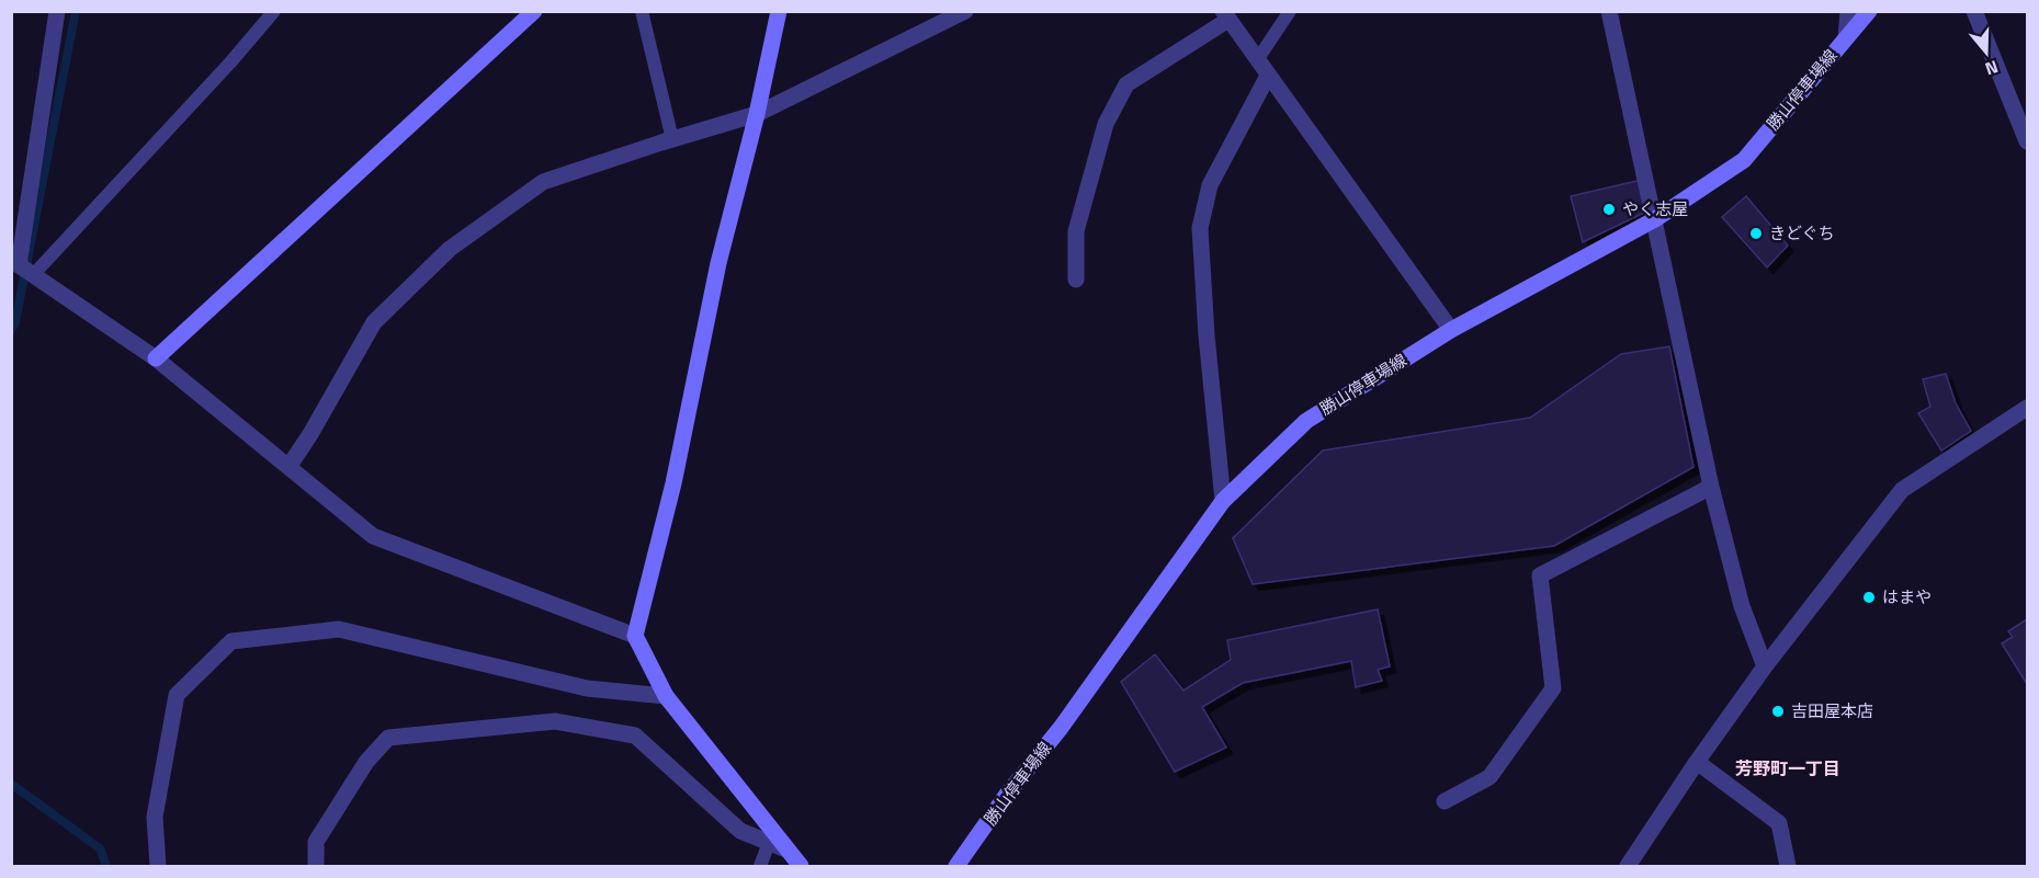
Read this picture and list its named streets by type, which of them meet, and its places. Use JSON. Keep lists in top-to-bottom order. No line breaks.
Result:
{"streets":{"street":["勝山停車場線"]},"districts":["芳野町一丁目"],"places":["やく志屋","きどぐち","はまや","吉田屋本店"],"north":"bottom"}
